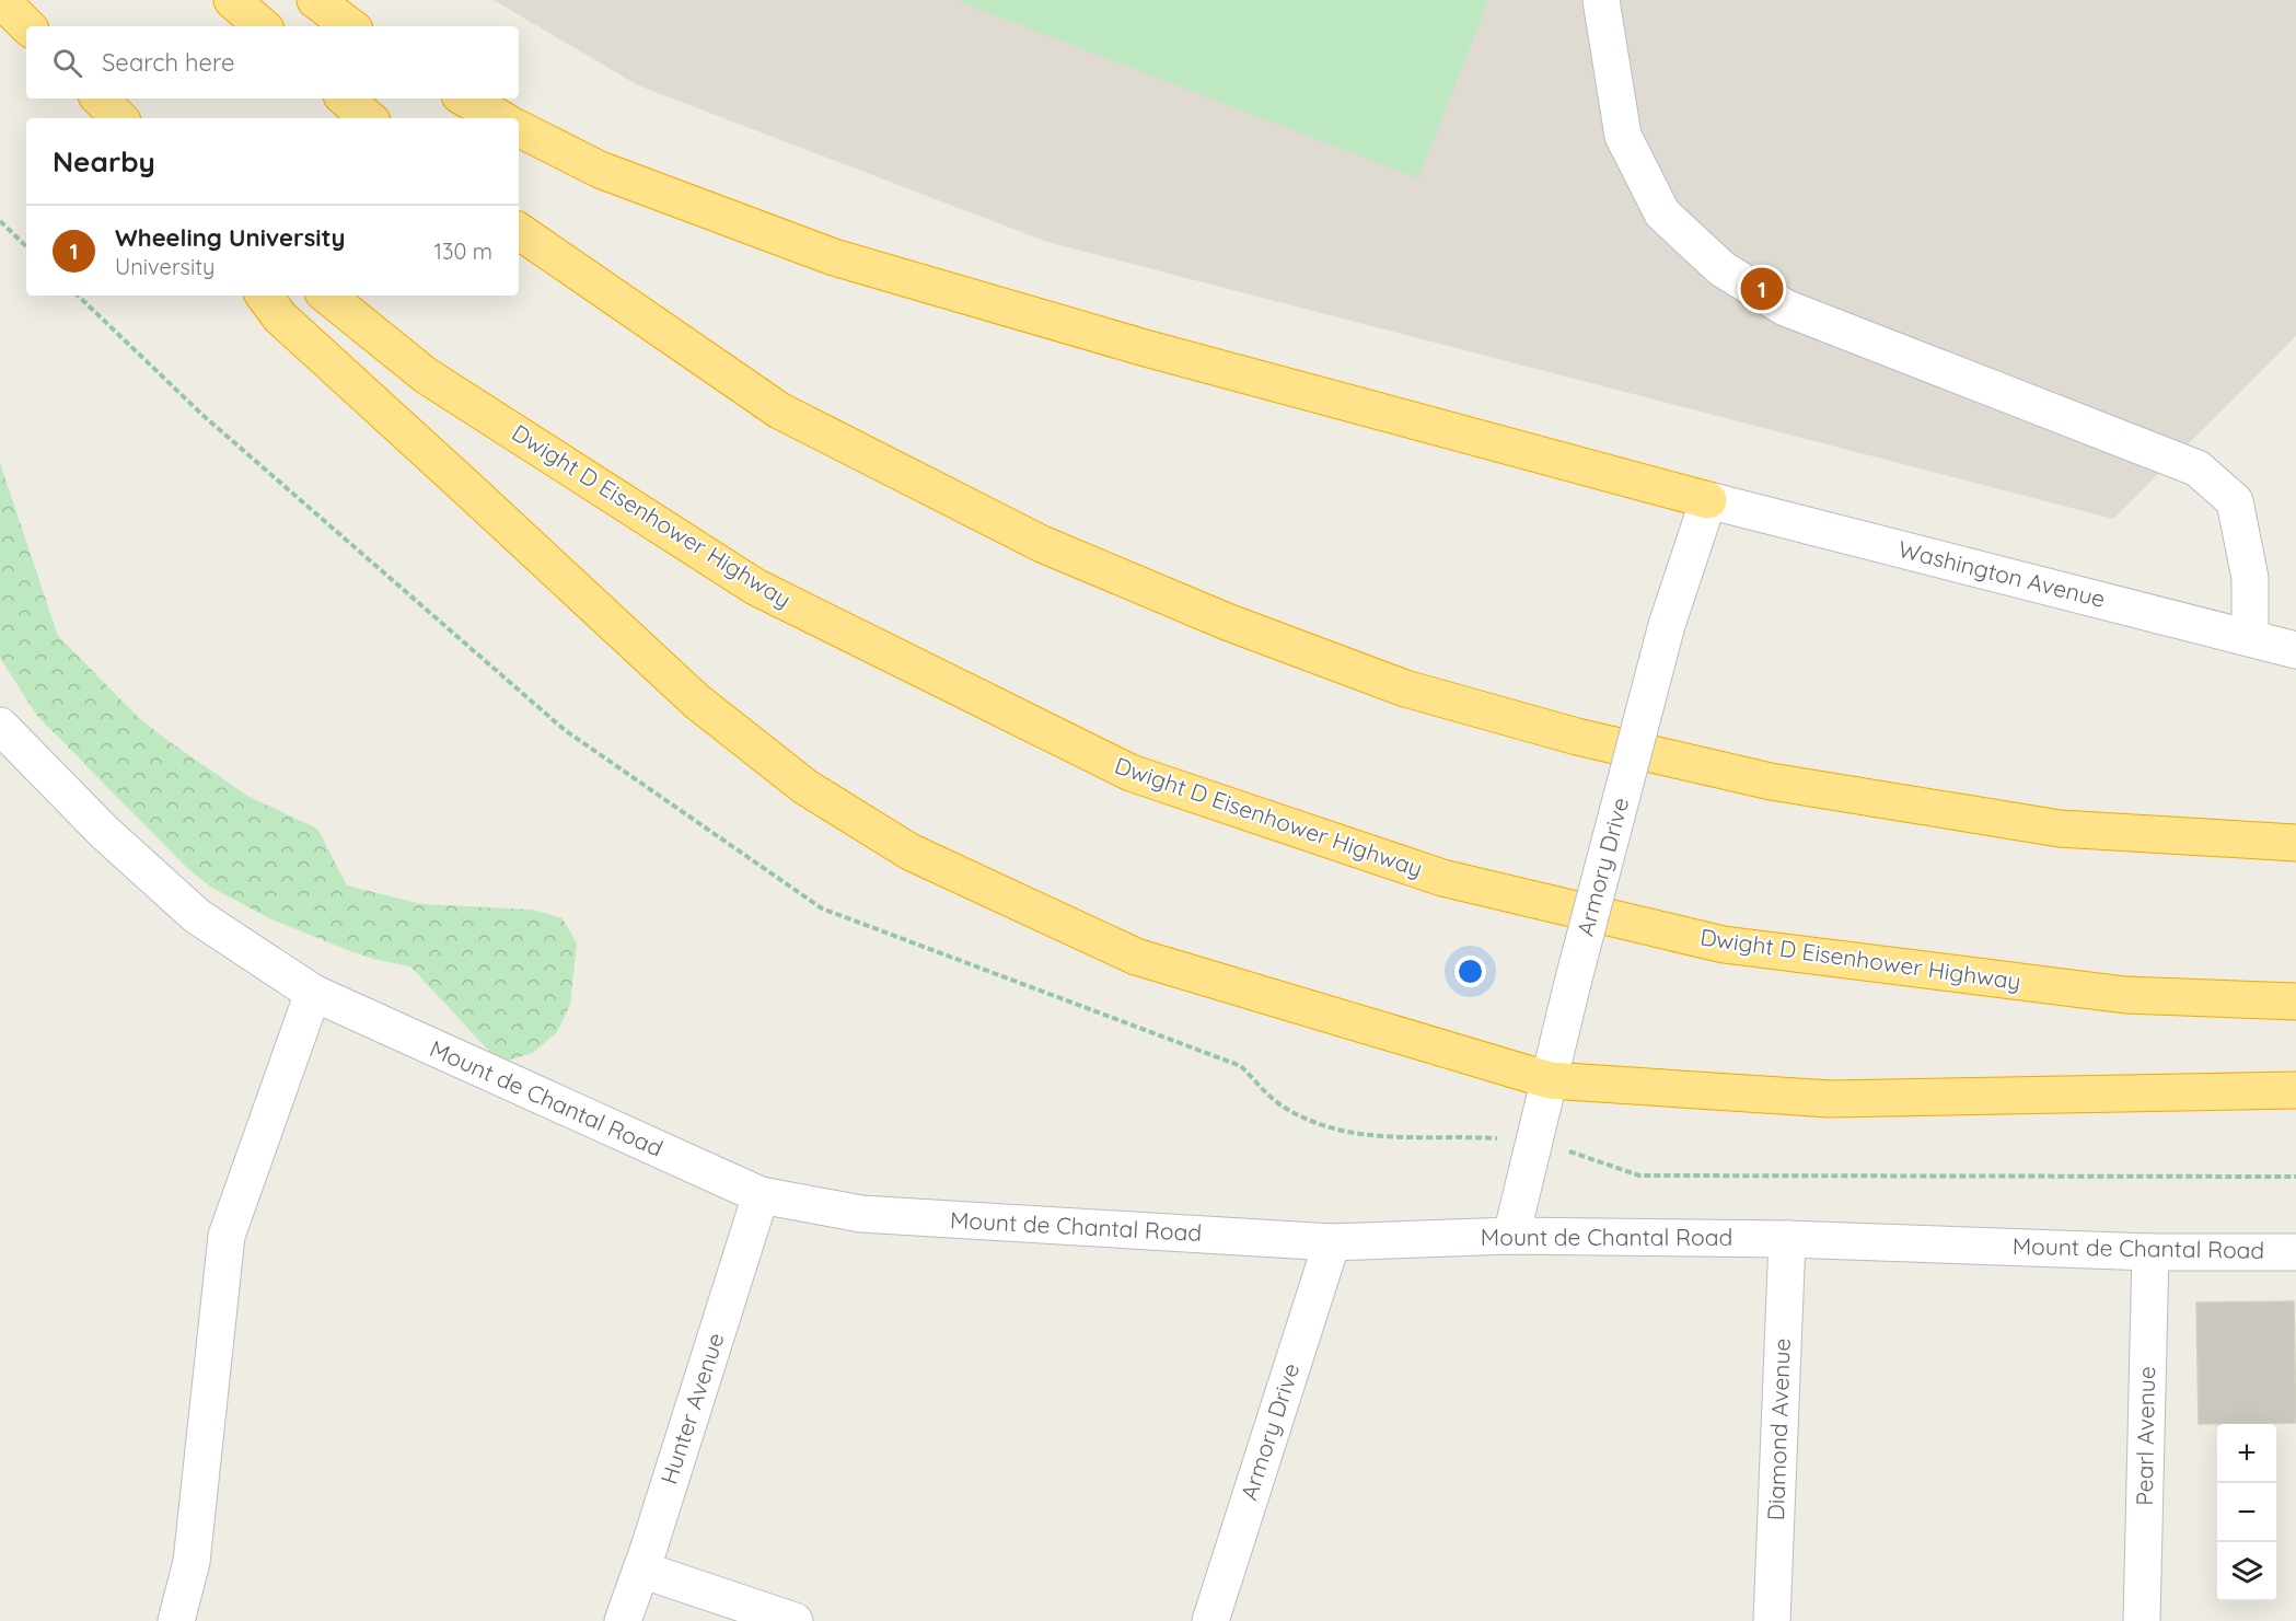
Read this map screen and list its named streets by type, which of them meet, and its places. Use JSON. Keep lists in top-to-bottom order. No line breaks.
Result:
{"streets":{"highway":["Dwight D Eisenhower Highway"],"street":["Washington Avenue","Armory Drive","Mount de Chantal Road","Hunter Avenue","Diamond Avenue","Pearl Avenue"]},"crossings":[["Washington Avenue","Armory Drive"],["Armory Drive","Mount de Chantal Road"],["Mount de Chantal Road","Hunter Avenue"],["Mount de Chantal Road","Diamond Avenue"],["Mount de Chantal Road","Pearl Avenue"]],"page":{"search":"Search here","heading":"Nearby","list":[{"mark":"1","name":"Wheeling University","note":"University","value":"130 m"}],"pins":"1","map_buttons":["+","−"]}}
